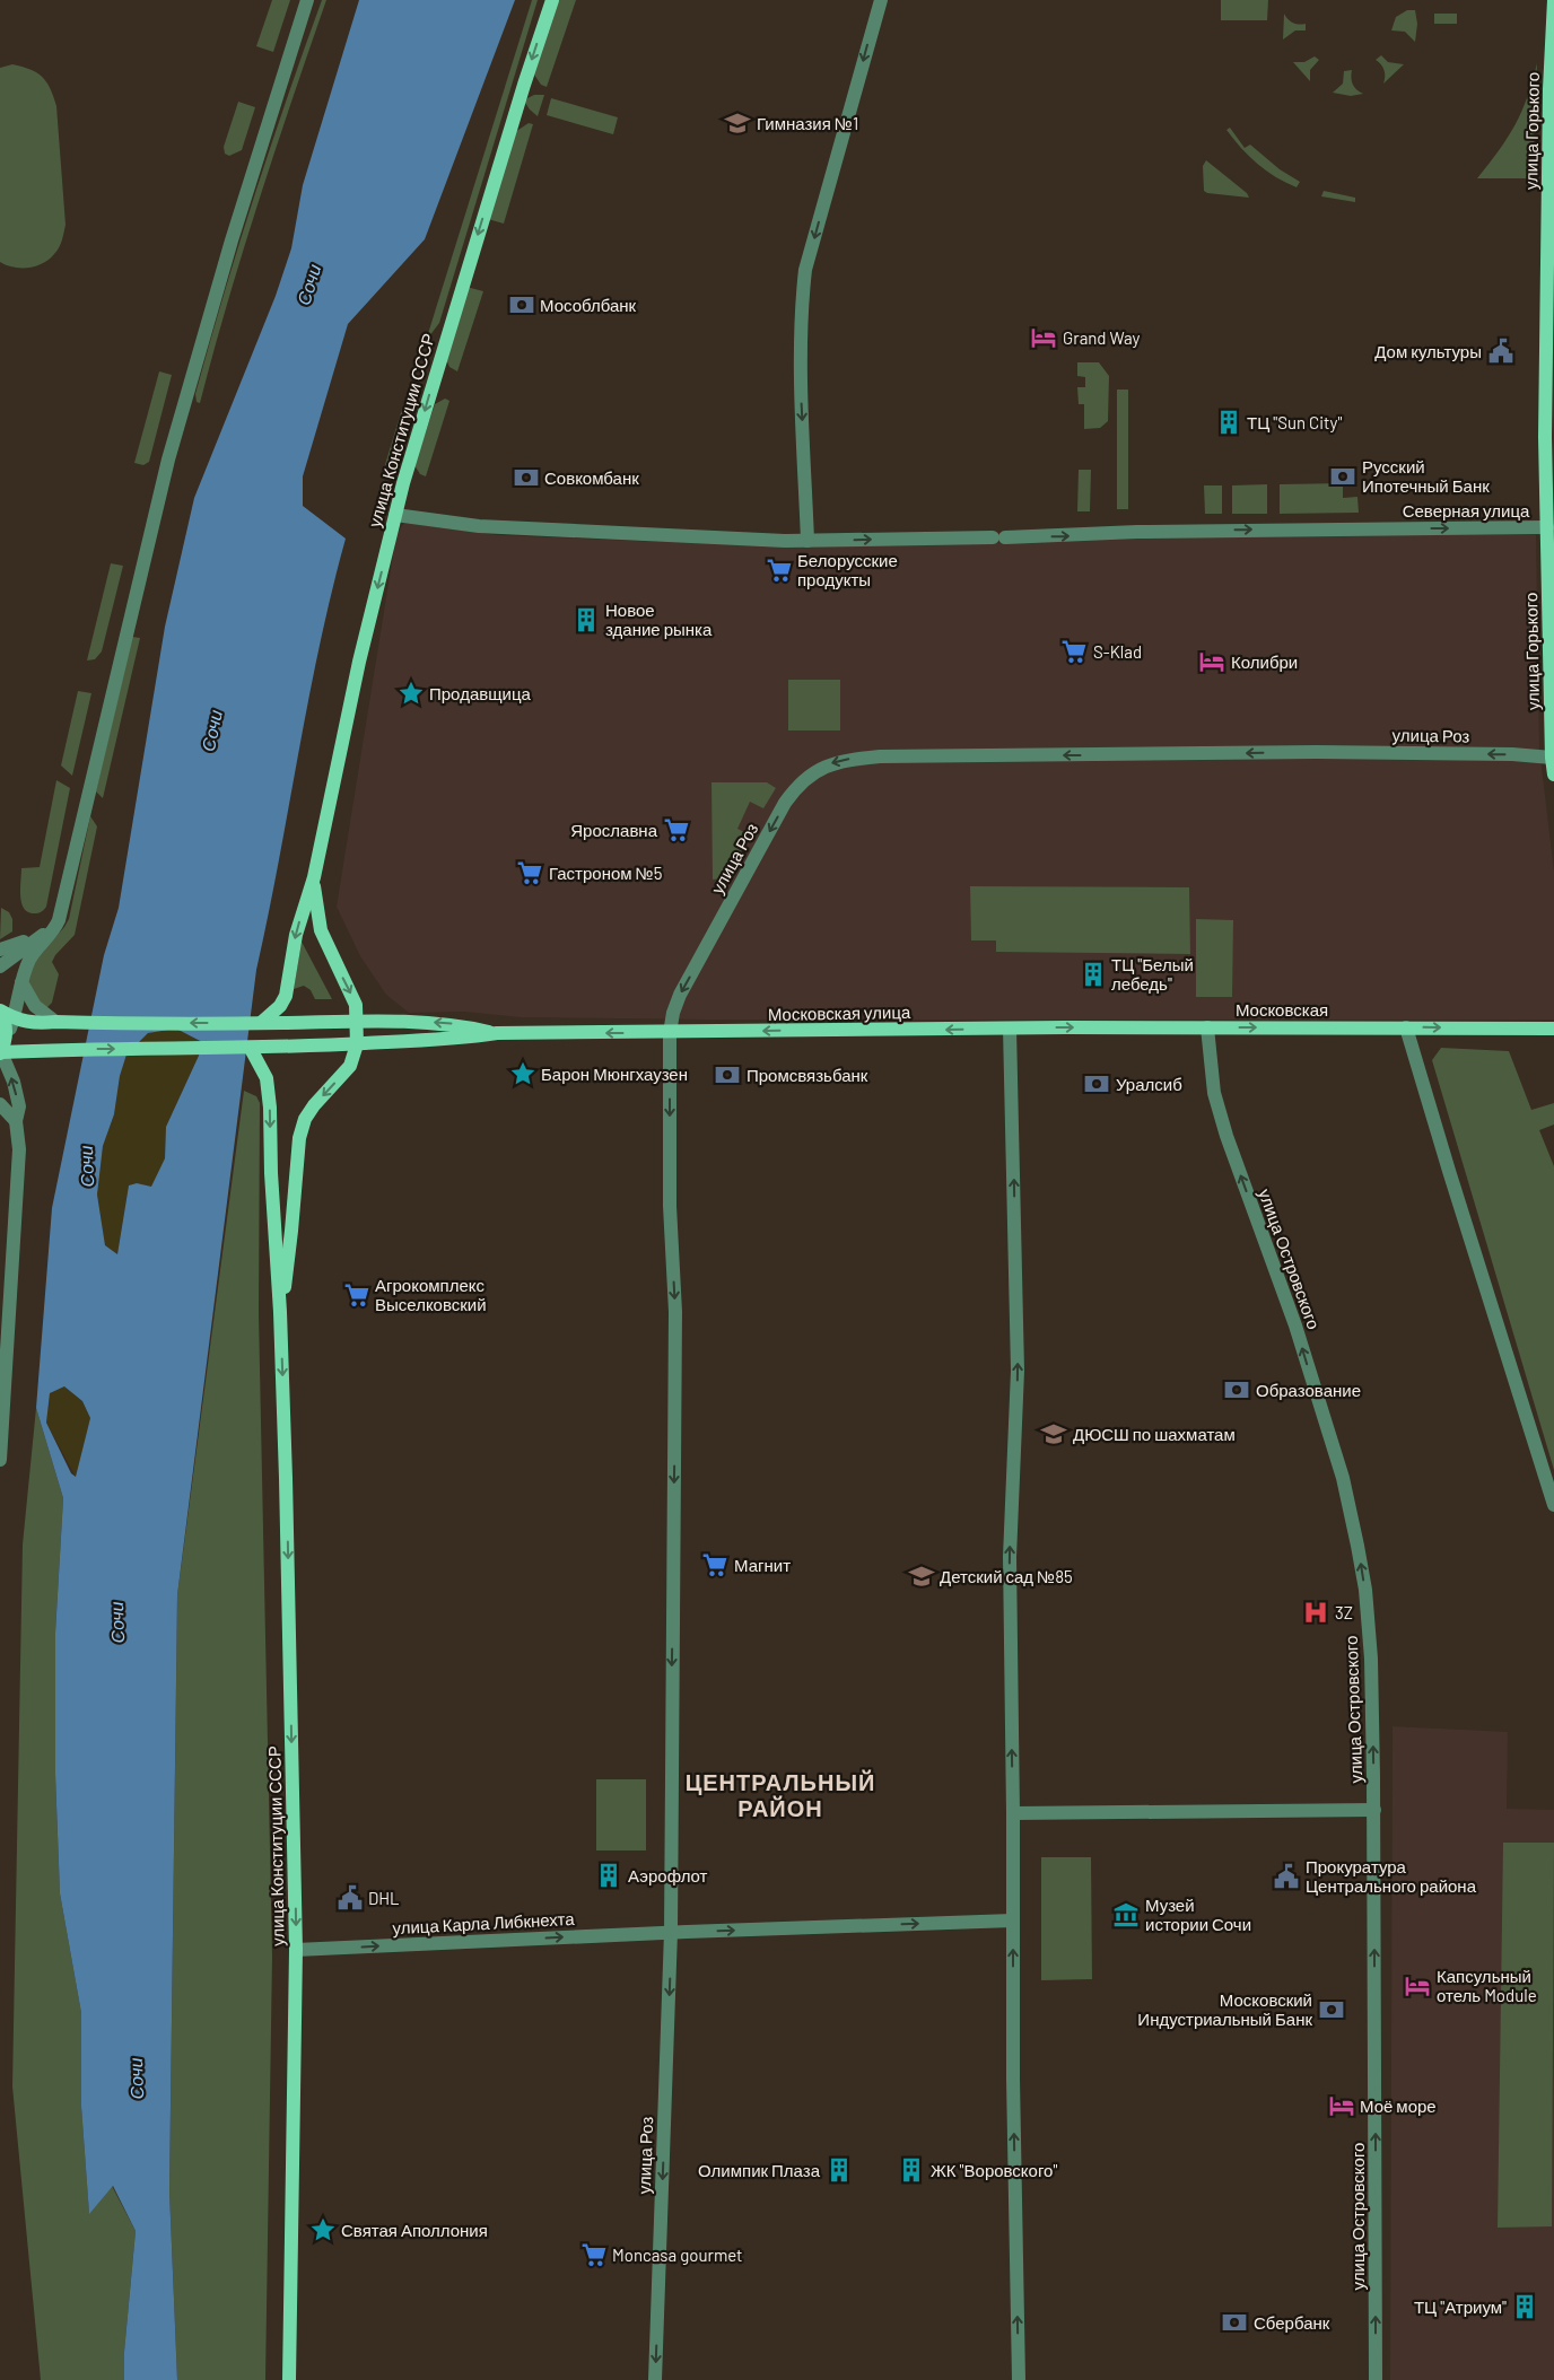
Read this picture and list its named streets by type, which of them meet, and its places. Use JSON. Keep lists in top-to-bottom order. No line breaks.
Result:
{"streets":{"main road":["улица Горького","улица Конституции СССР","Московская","Московская улица"],"street":["Северная улица","улица Роз","улица Островского","улица Карла Либкнехта"]},"crossings":[["улица Горького","Северная улица"],["улица Горького","улица Роз"],["улица Конституции СССР","Северная улица"],["улица Конституции СССР","улица Карла Либкнехта"],["улица Роз","Московская улица"],["улица Роз","улица Карла Либкнехта"],["Московская","Московская улица"],["Московская","улица Островского"]],"one_way":["улица Конституции СССР","Северная улица","Московская","Московская улица","улица Островского","улица Карла Либкнехта"],"districts":["ЦЕНТРАЛЬНЫЙ РАЙОН"],"water":["Сочи"],"places":{"school or university":["Гимназия №1","ДЮСШ по шахматам","Детский сад №85"],"bank":["Мособлбанк","Русский Ипотечный Банк","Совкомбанк","Промсвязьбанк","Уралсиб","Образование","Московский Индустриальный Банк","Сбербанк"],"hotel":["Grand Way","Колибри","Капсульный отель Module","Моё море"],"public building":["Дом культуры","Прокуратура Центрального района","DHL"],"building":["ТЦ \"Sun City\"","Новое здание рынка","ТЦ \"Белый лебедь\"","Аэрофлот","Олимпик Плаза","ЖК \"Воровского\"","ТЦ \"Атриум\""],"supermarket":["Белорусские продукты","S-Klad","Ярославна","Гастроном №5","Агрокомплекс Выселковский","Магнит","Moncasa gourmet"],"place":["Продавщица","Барон Мюнгхаузен","Святая Аполлония"],"hospital":["3Z"],"museum":["Музей истории Сочи"]}}
